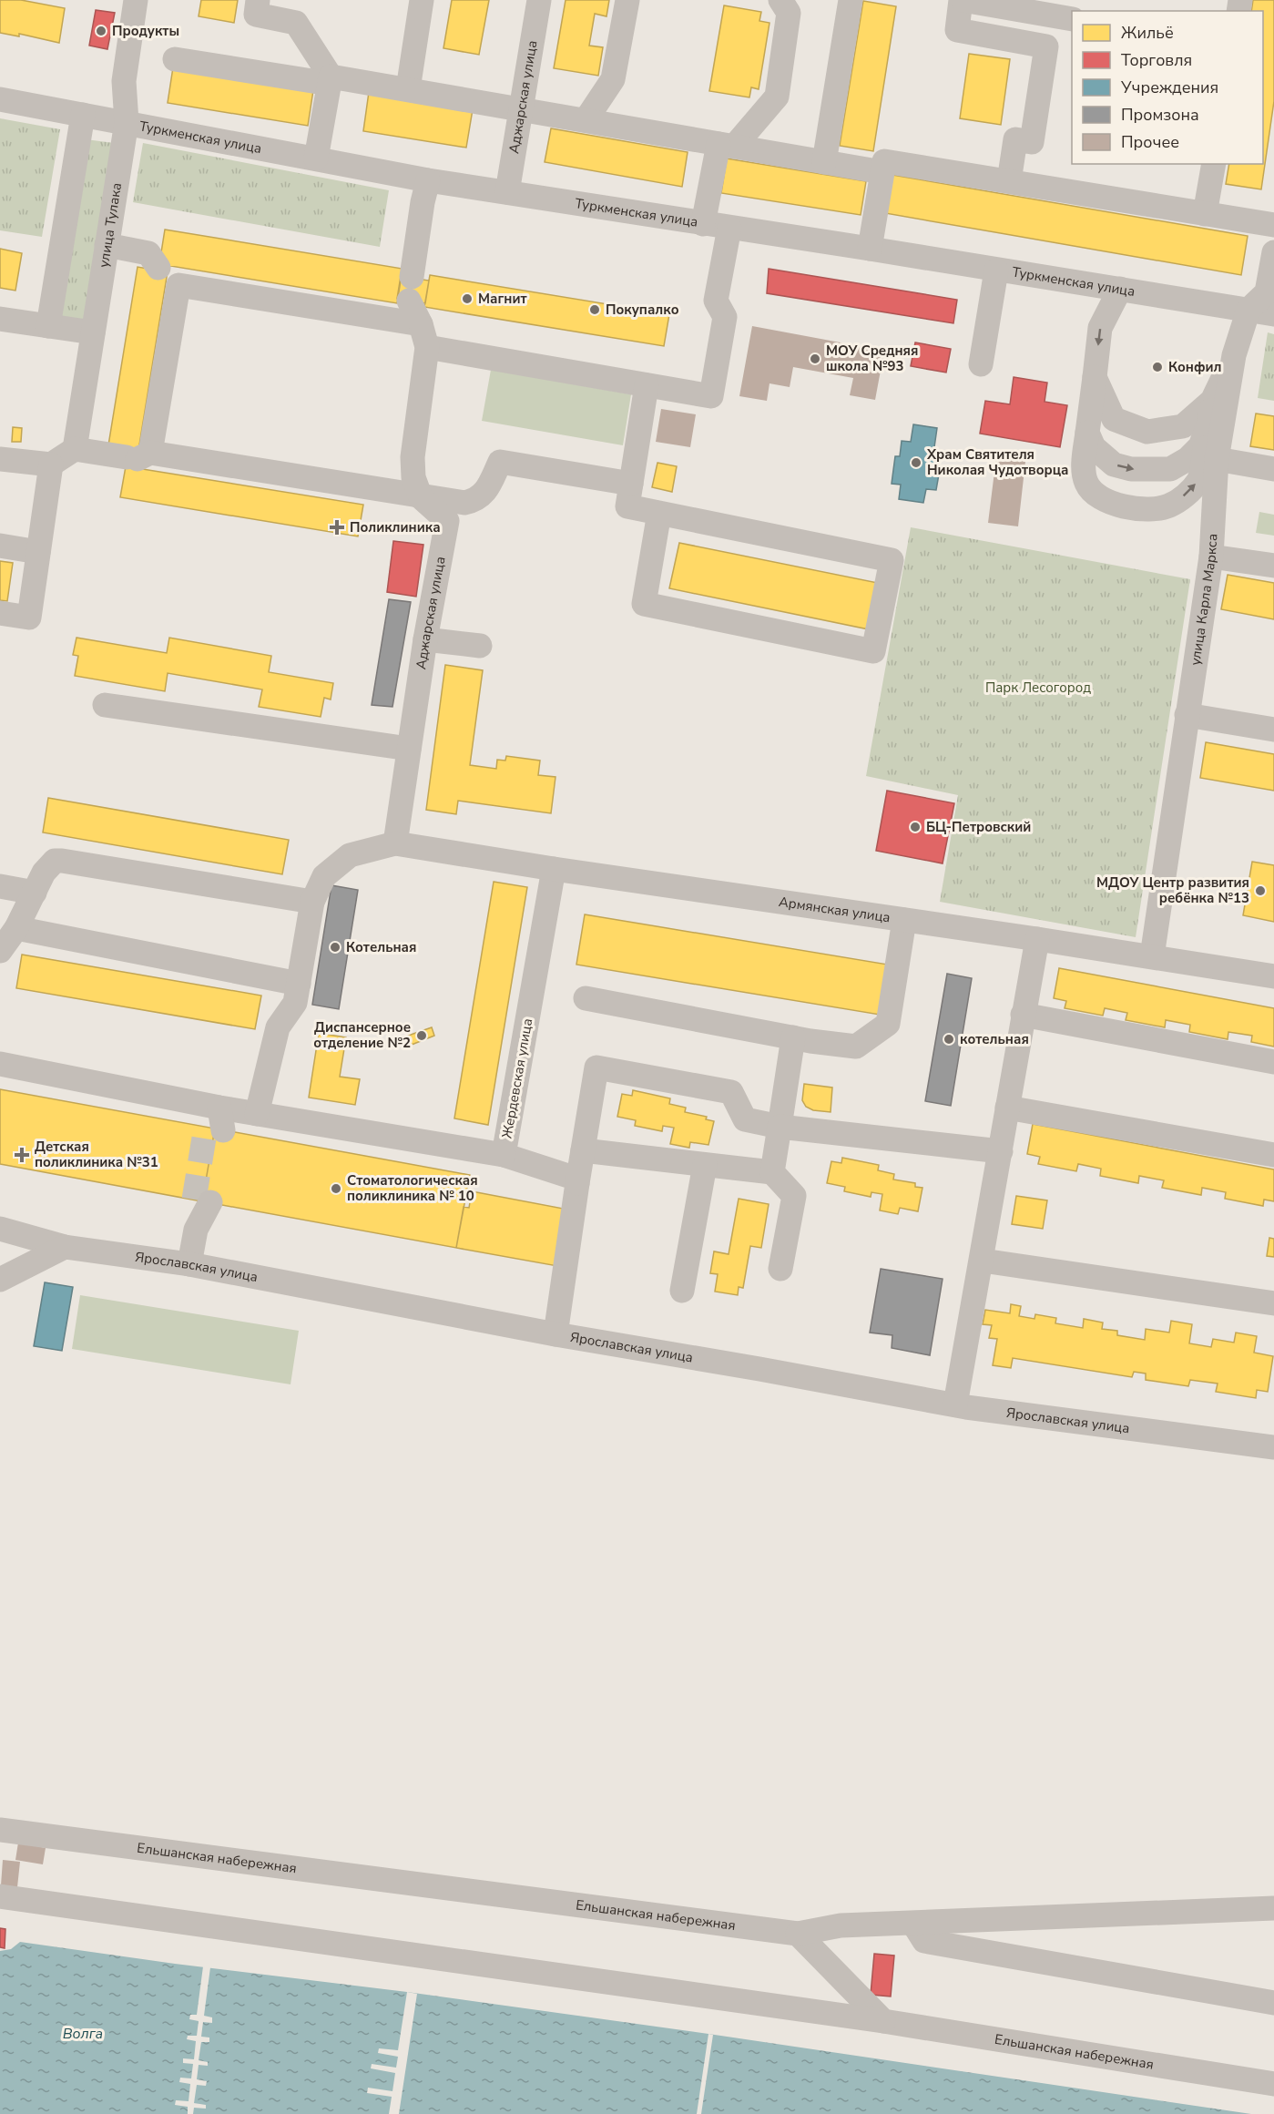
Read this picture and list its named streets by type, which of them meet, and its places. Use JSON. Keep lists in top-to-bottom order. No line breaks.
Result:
{"streets":{"street":["Аджарская улица","Туркменская улица","улица Тулака","улица Карла Маркса","Армянская улица","Жердевская улица","Ярославская улица","Ельшанская набережная"]},"crossings":[["Аджарская улица","Туркменская улица"],["Аджарская улица","Армянская улица"],["Туркменская улица","улица Тулака"],["Туркменская улица","улица Карла Маркса"],["улица Карла Маркса","Армянская улица"],["Армянская улица","Жердевская улица"]],"water":["Волга"],"parks":["Парк Лесогород"],"places":{"other":["Продукты","Магнит","Покупалко","МОУ Средняя школа №93","Конфил","Храм Святителя Николая Чудотворца","БЦ-Петровский","МДОУ Центр развития ребёнка №13","Котельная","Диспансерное отделение №2","котельная","Стоматологическая поликлиника № 10"],"health":["Поликлиника","Детская поликлиника №31"]},"legend":["Жильё","Торговля","Учреждения","Промзона","Прочее"]}
